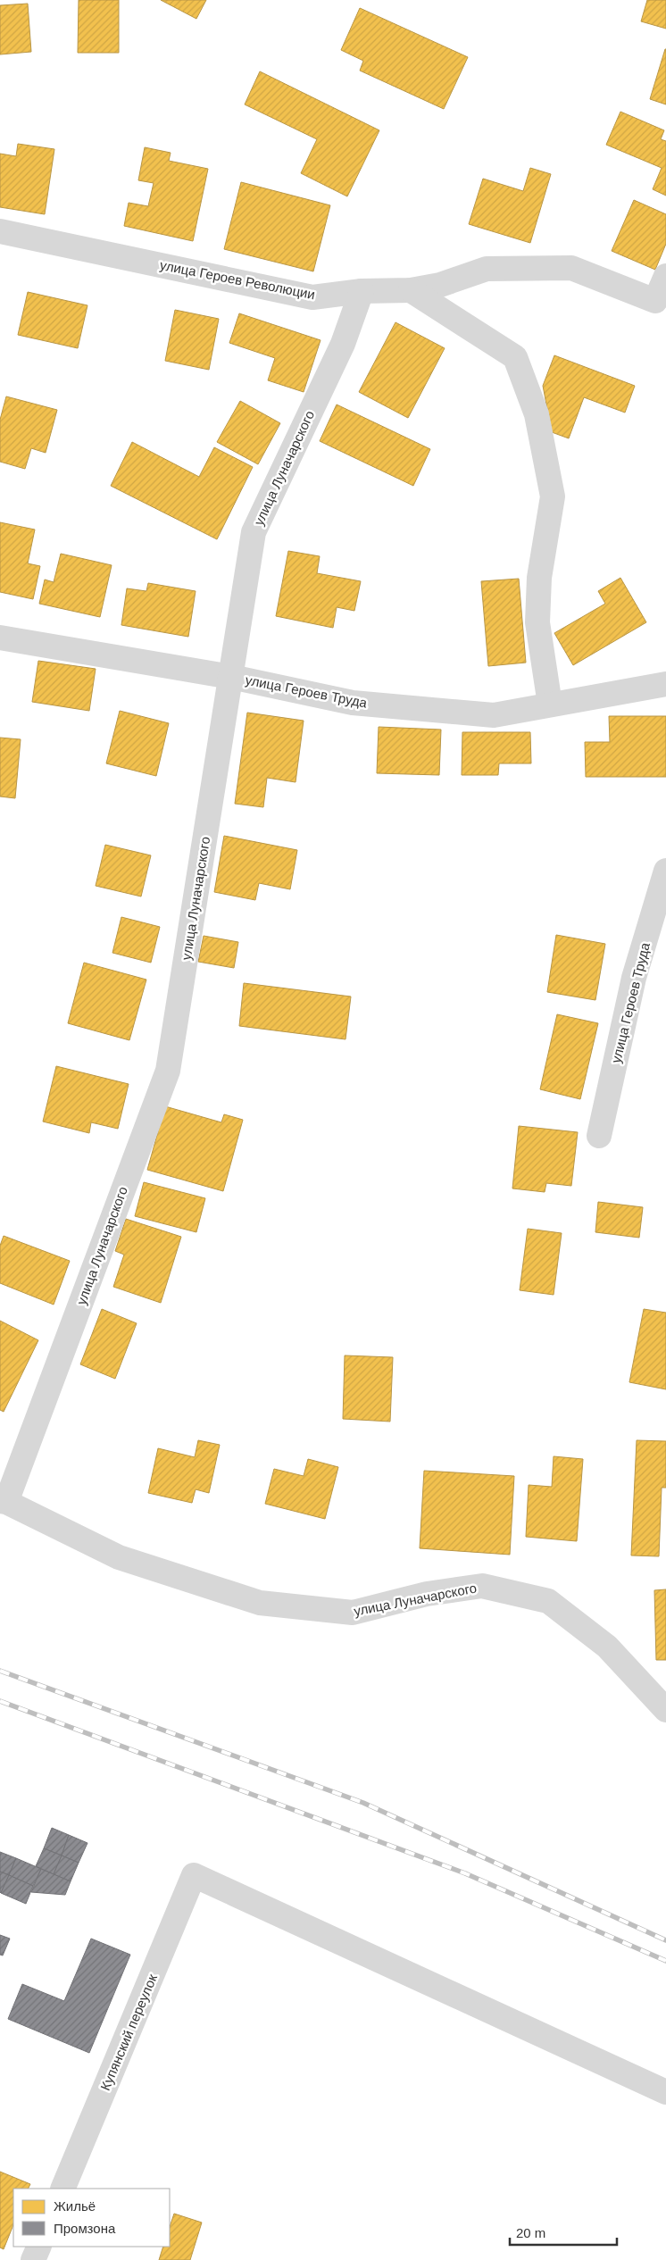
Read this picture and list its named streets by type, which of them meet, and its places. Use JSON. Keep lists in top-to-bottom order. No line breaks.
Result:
{"streets":{"street":["улица Героев Революции","улица Луначарского","улица Героев Труда","Купянский переулок"]},"crossings":[["улица Героев Революции","улица Луначарского"],["улица Луначарского","улица Героев Труда"]],"legend":["Жильё","Промзона"],"scale_bar":"20 m"}
